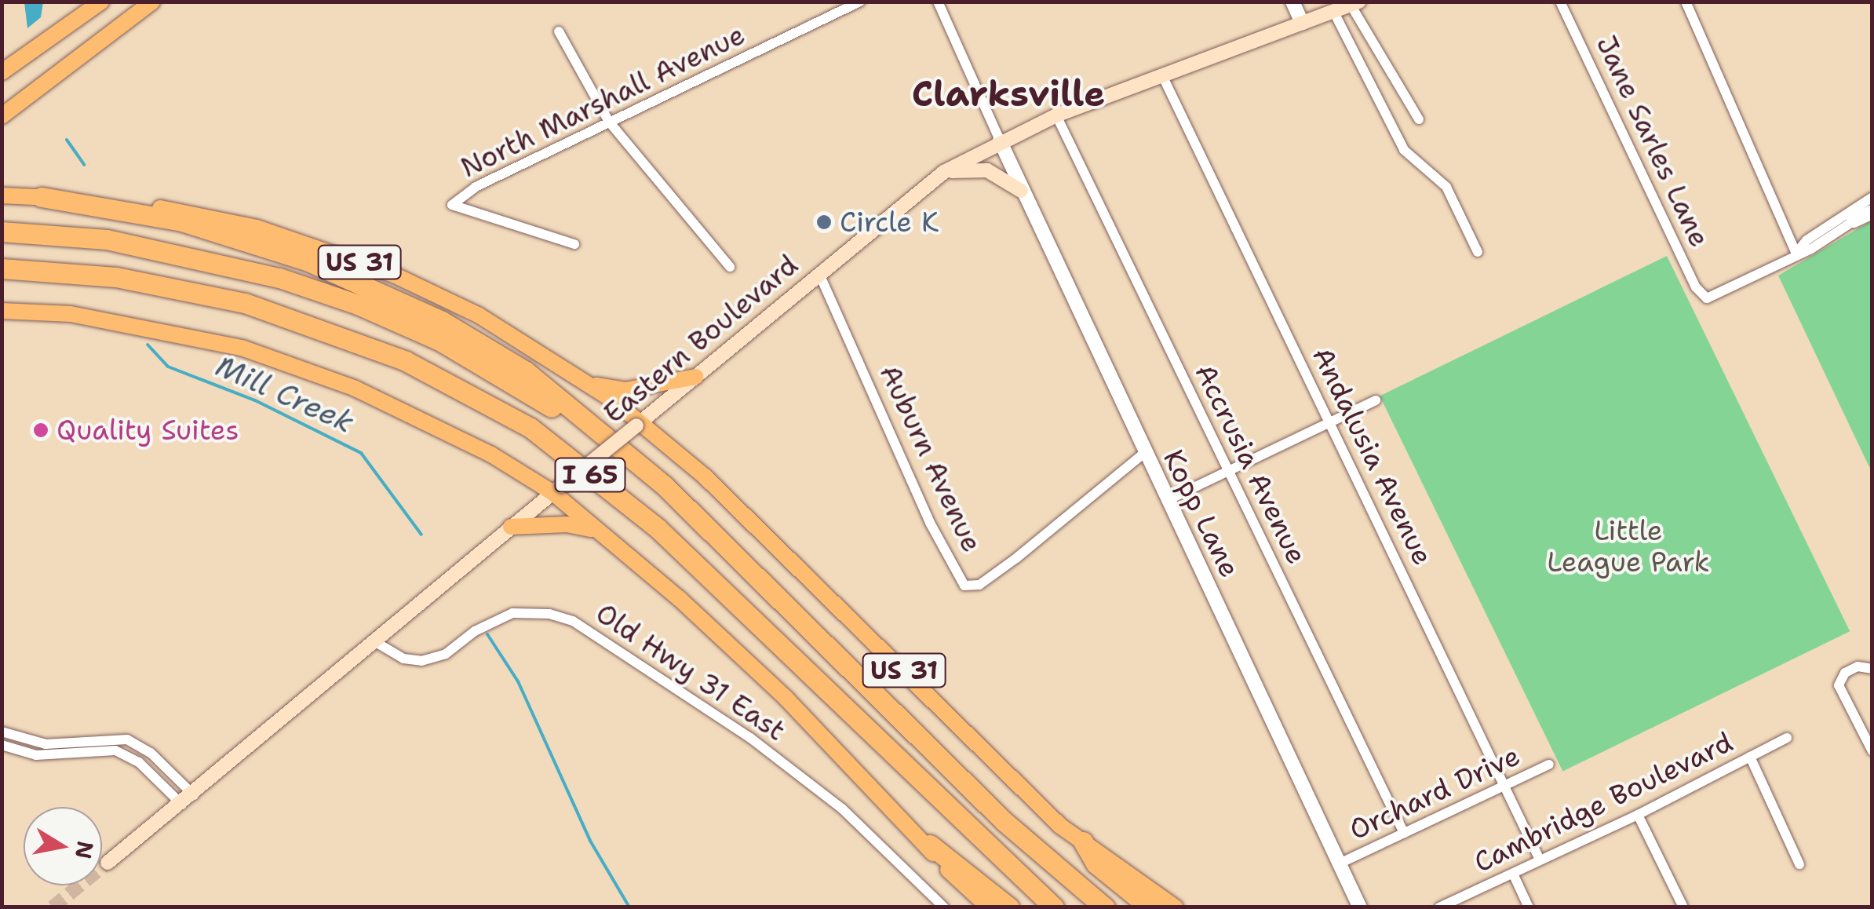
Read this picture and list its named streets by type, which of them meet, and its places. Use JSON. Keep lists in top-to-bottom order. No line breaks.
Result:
{"streets":{"highway":["I 65"],"main road":["US 31","Eastern Boulevard"],"street":["North Marshall Avenue","Jane Sarles Lane","Andalusia Avenue","Auburn Avenue","Accrusia Avenue","Kopp Lane","Old Hwy 31 East","Orchard Drive","Cambridge Boulevard"]},"crossings":[["US 31","Eastern Boulevard"],["Eastern Boulevard","Andalusia Avenue"],["Eastern Boulevard","Auburn Avenue"],["Eastern Boulevard","Accrusia Avenue"],["Eastern Boulevard","Kopp Lane"],["Eastern Boulevard","Old Hwy 31 East"],["Andalusia Avenue","Orchard Drive"],["Andalusia Avenue","Cambridge Boulevard"],["Auburn Avenue","Kopp Lane"],["Accrusia Avenue","Orchard Drive"],["Kopp Lane","Orchard Drive"]],"districts":["Clarksville"],"water":["Mill Creek"],"parks":["Little League Park"],"places":["Circle K","Quality Suites"],"north":"right"}
